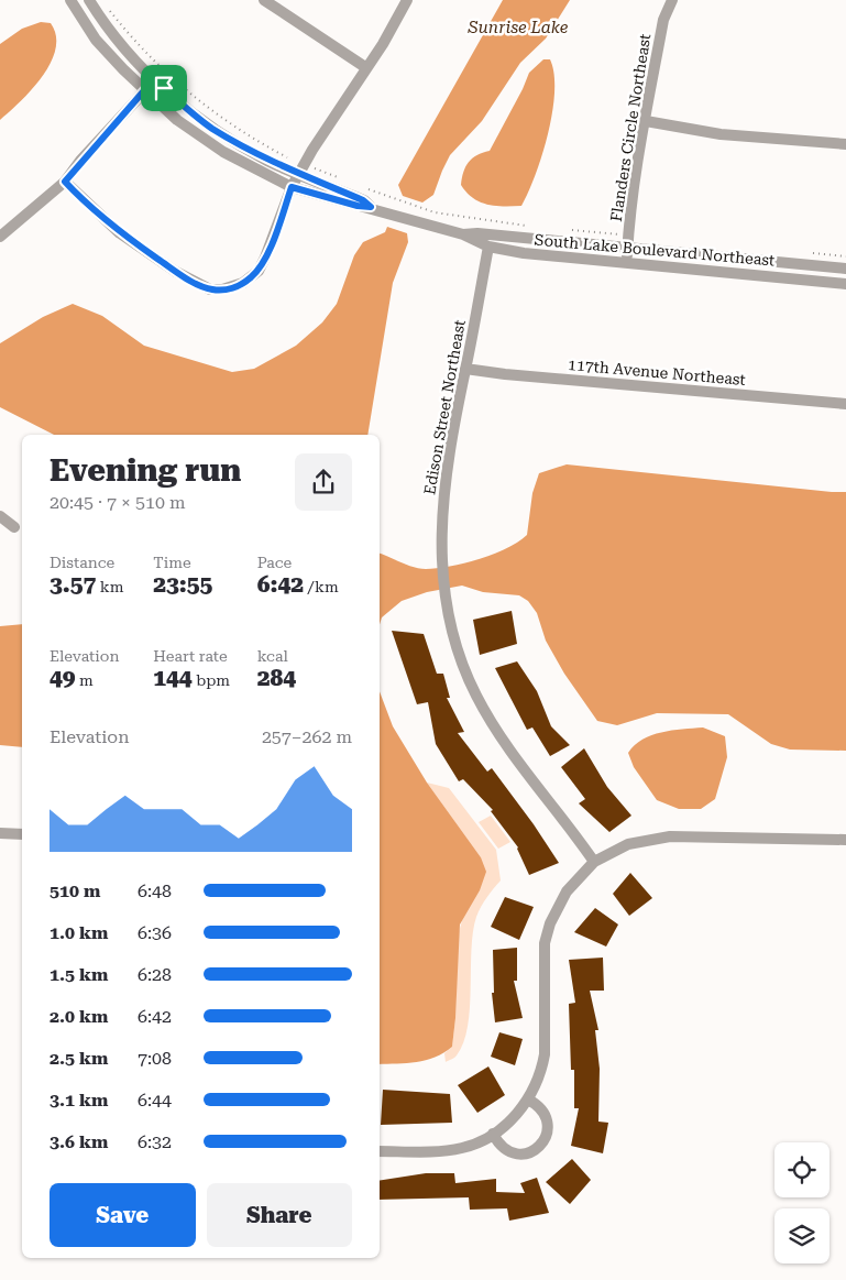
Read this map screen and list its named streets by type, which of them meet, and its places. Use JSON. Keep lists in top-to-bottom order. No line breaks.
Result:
{"streets":{"street":["Flanders Circle Northeast","South Lake Boulevard Northeast","117th Avenue Northeast","Edison Street Northeast"]},"crossings":[["Flanders Circle Northeast","South Lake Boulevard Northeast"],["South Lake Boulevard Northeast","Edison Street Northeast"],["117th Avenue Northeast","Edison Street Northeast"]],"water":["Sunrise Lake"],"page":{"heading":["Evening run","20:45 · 7 × 510 m"],"stats":[["Distance","3.57 km"],["Time","23:55"],["Pace","6:42 /km"],["Elevation","49 m"],["Heart rate","144 bpm"],["kcal","284"]],"chart":["Elevation","257–262 m"],"list":[{"name":"510 m","note":"6:48"},{"name":"1.0 km","note":"6:36"},{"name":"1.5 km","note":"6:28"},{"name":"2.0 km","note":"6:42"},{"name":"2.5 km","note":"7:08"},{"name":"3.1 km","note":"6:44"},{"name":"3.6 km","note":"6:32"}],"buttons":["Save","Share"]}}
